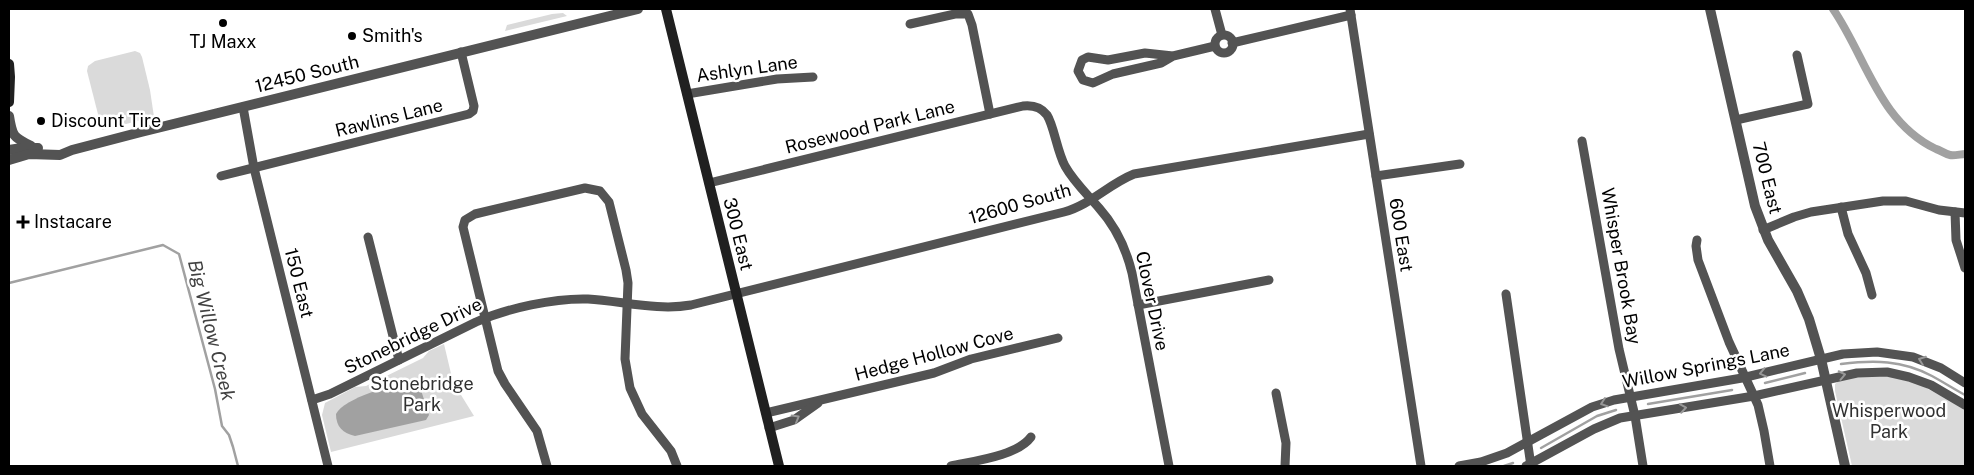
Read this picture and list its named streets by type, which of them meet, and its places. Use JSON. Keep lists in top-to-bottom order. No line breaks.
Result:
{"streets":{"main road":["300 East"],"street":["Ashlyn Lane","12450 South","Rawlins Lane","Rosewood Park Lane","700 East","12600 South","600 East","Whisper Brook Bay","150 East","Clover Drive","Stonebridge Drive","Hedge Hollow Cove","Willow Springs Lane"]},"crossings":[["Ashlyn Lane","300 East"],["12450 South","Rawlins Lane"],["12450 South","150 East"],["Rawlins Lane","150 East"],["Rosewood Park Lane","300 East"],["Rosewood Park Lane","Clover Drive"],["700 East","Willow Springs Lane"],["12600 South","300 East"],["12600 South","600 East"],["12600 South","Clover Drive"],["12600 South","Stonebridge Drive"],["300 East","Stonebridge Drive"],["300 East","Hedge Hollow Cove"],["Whisper Brook Bay","Willow Springs Lane"],["150 East","Stonebridge Drive"]],"water":["Big Willow Creek"],"parks":["Stonebridge Park","Whisperwood Park"],"places":{"other":["TJ Maxx","Smith's","Discount Tire"],"health":["Instacare"]}}
